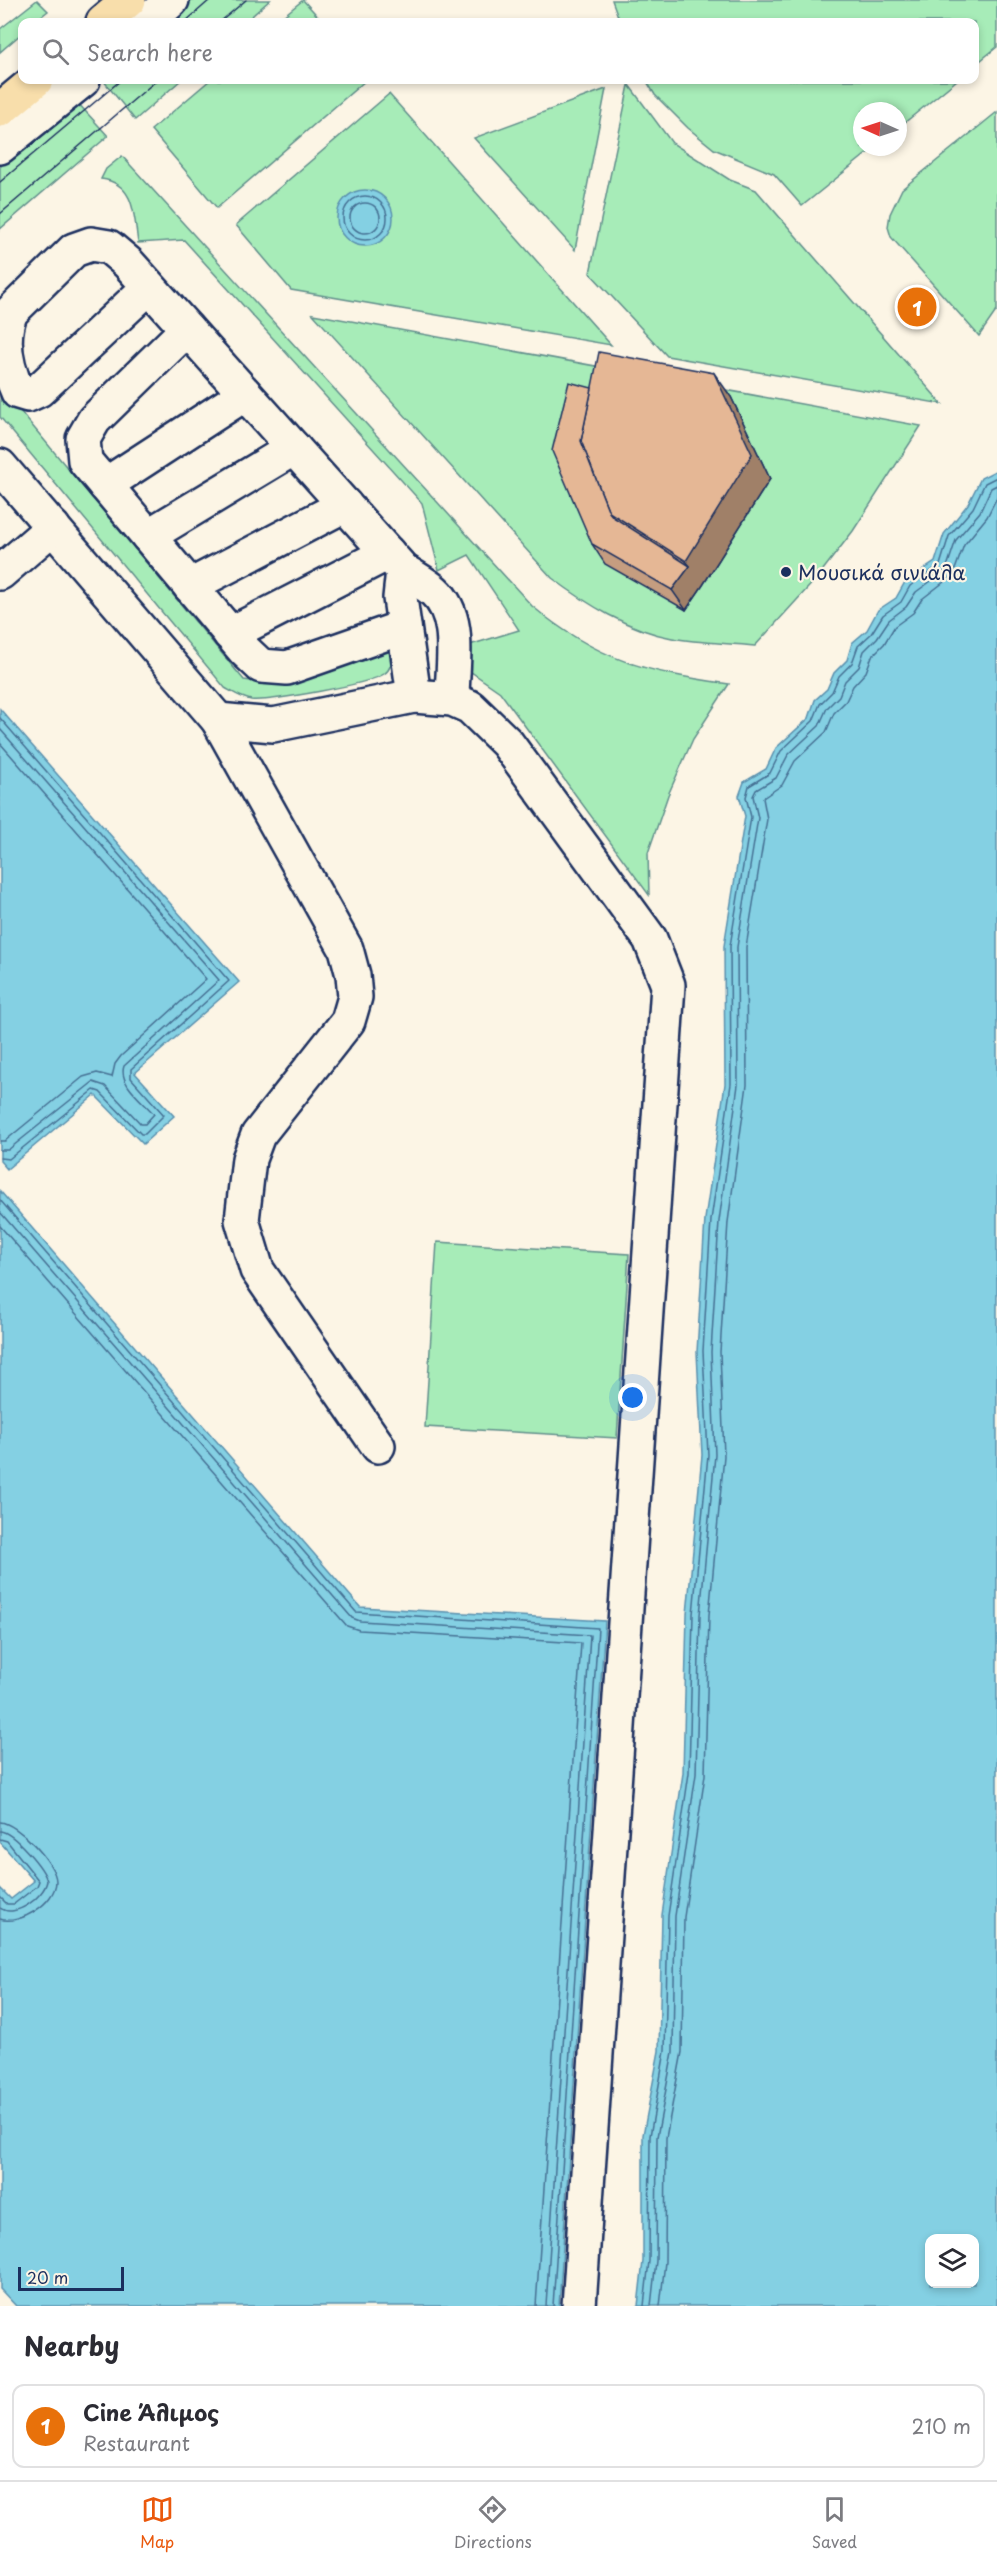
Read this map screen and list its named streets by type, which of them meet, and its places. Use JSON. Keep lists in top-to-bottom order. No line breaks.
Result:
{"places":["Μουσικά σινιάλα"],"scale_bar":"20 m","north":"left","page":{"search":"Search here","pins":"1","scale":"20 m","heading":"Nearby","list":[{"mark":"1","name":"Cine Άλιμος","note":"Restaurant","value":"210 m"}],"nav":["Map","Directions","Saved"]}}
